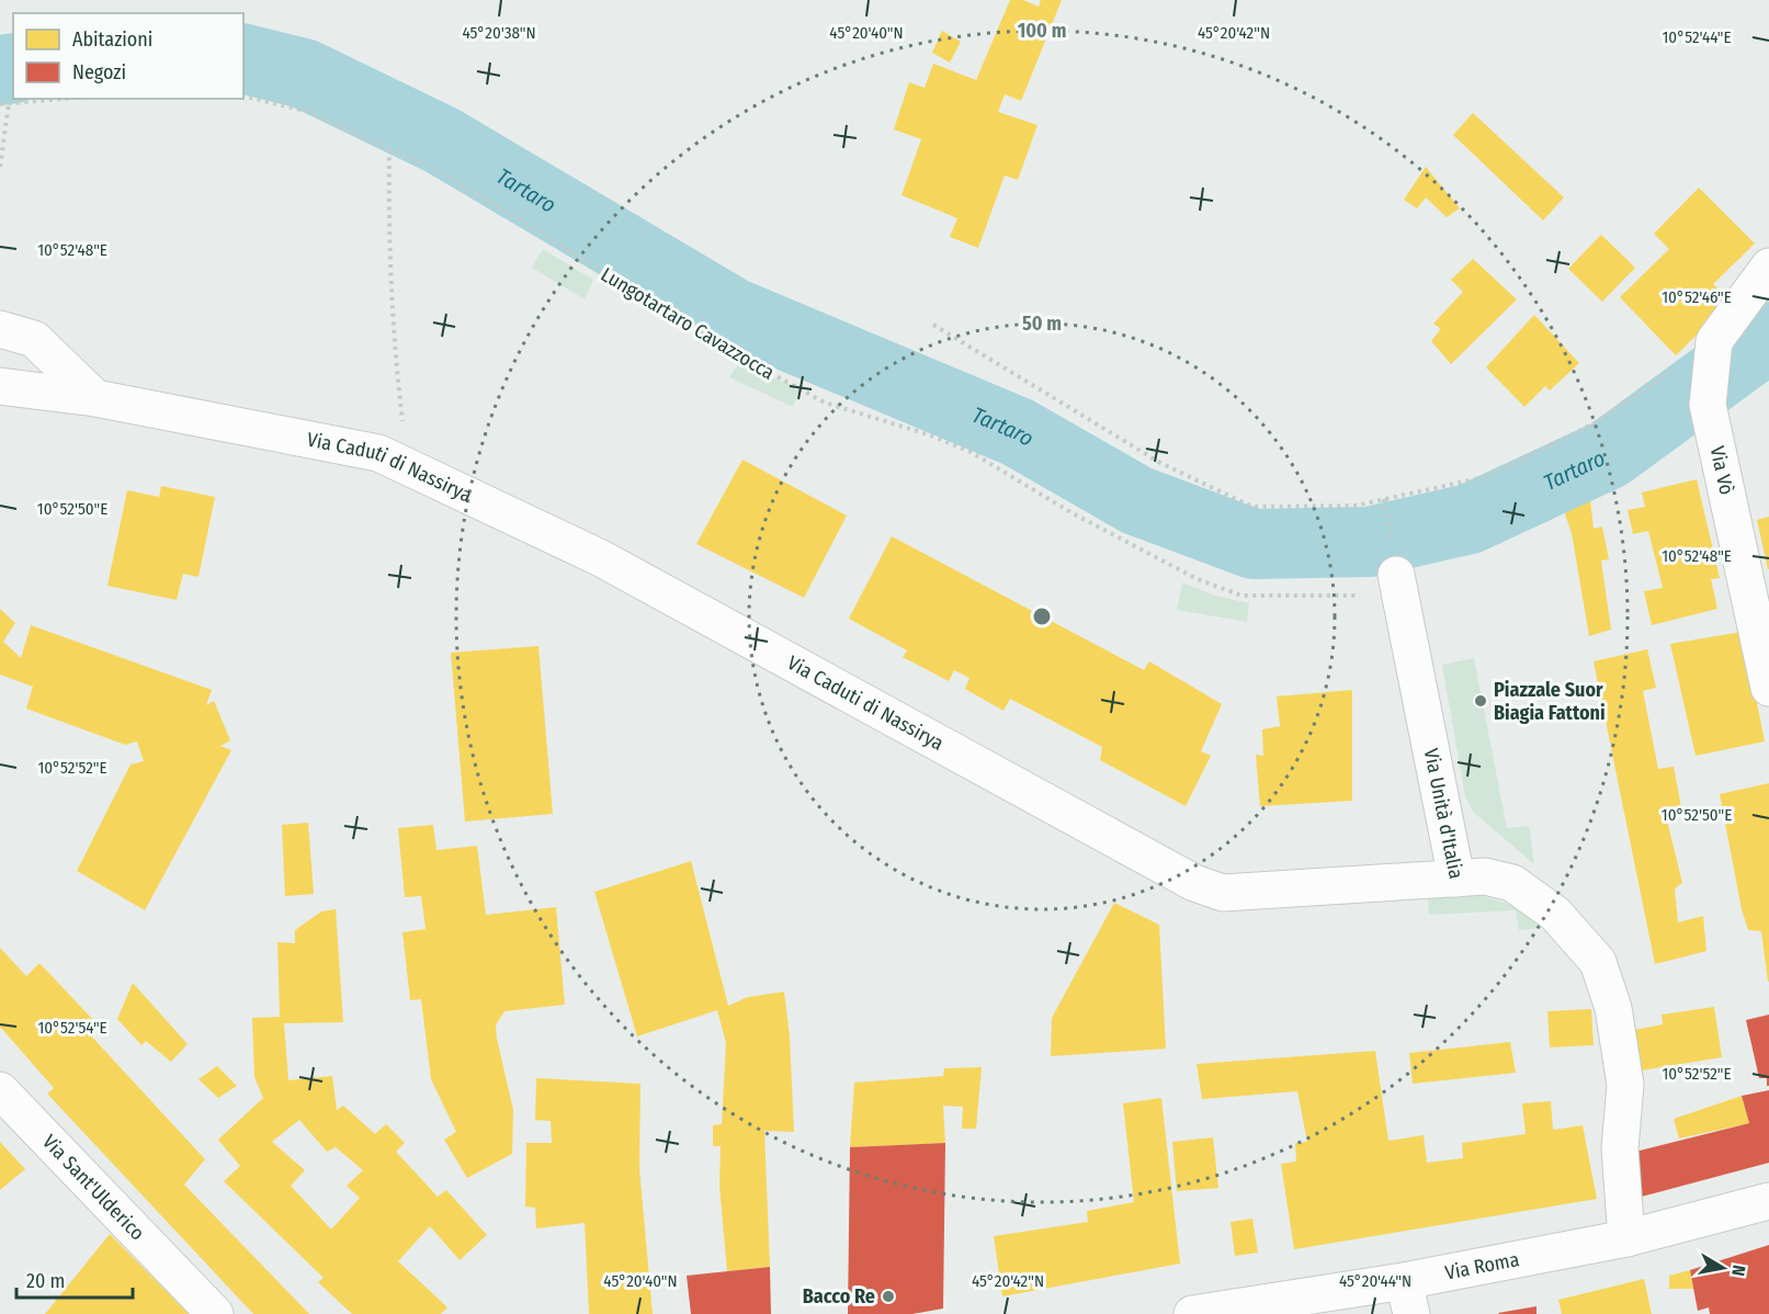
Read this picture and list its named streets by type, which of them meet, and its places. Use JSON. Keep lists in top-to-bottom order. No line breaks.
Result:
{"streets":{"street":["Via Caduti di Nassirya","Via Vò","Via Unità d'Italia","Via Sant'Ulderico","Via Roma"],"path":["Lungotartaro Cavazzocca"]},"crossings":[["Lungotartaro Cavazzocca","Via Unità d'Italia"],["Via Caduti di Nassirya","Via Unità d'Italia"],["Via Unità d'Italia","Via Roma"]],"water":["Tartaro"],"places":["Piazzale Suor Biagia Fattoni","Bacco Re"],"legend":["Abitazioni","Negozi"],"scale_bar":"20 m","north":"right","coordinates":["45°20'38\"N","45°20'40\"N","45°20'42\"N","10°52'44\"E","10°52'48\"E","10°52'46\"E","10°52'50\"E","10°52'52\"E","10°52'54\"E","45°20'44\"N"],"rings":["100 m","50 m"]}
